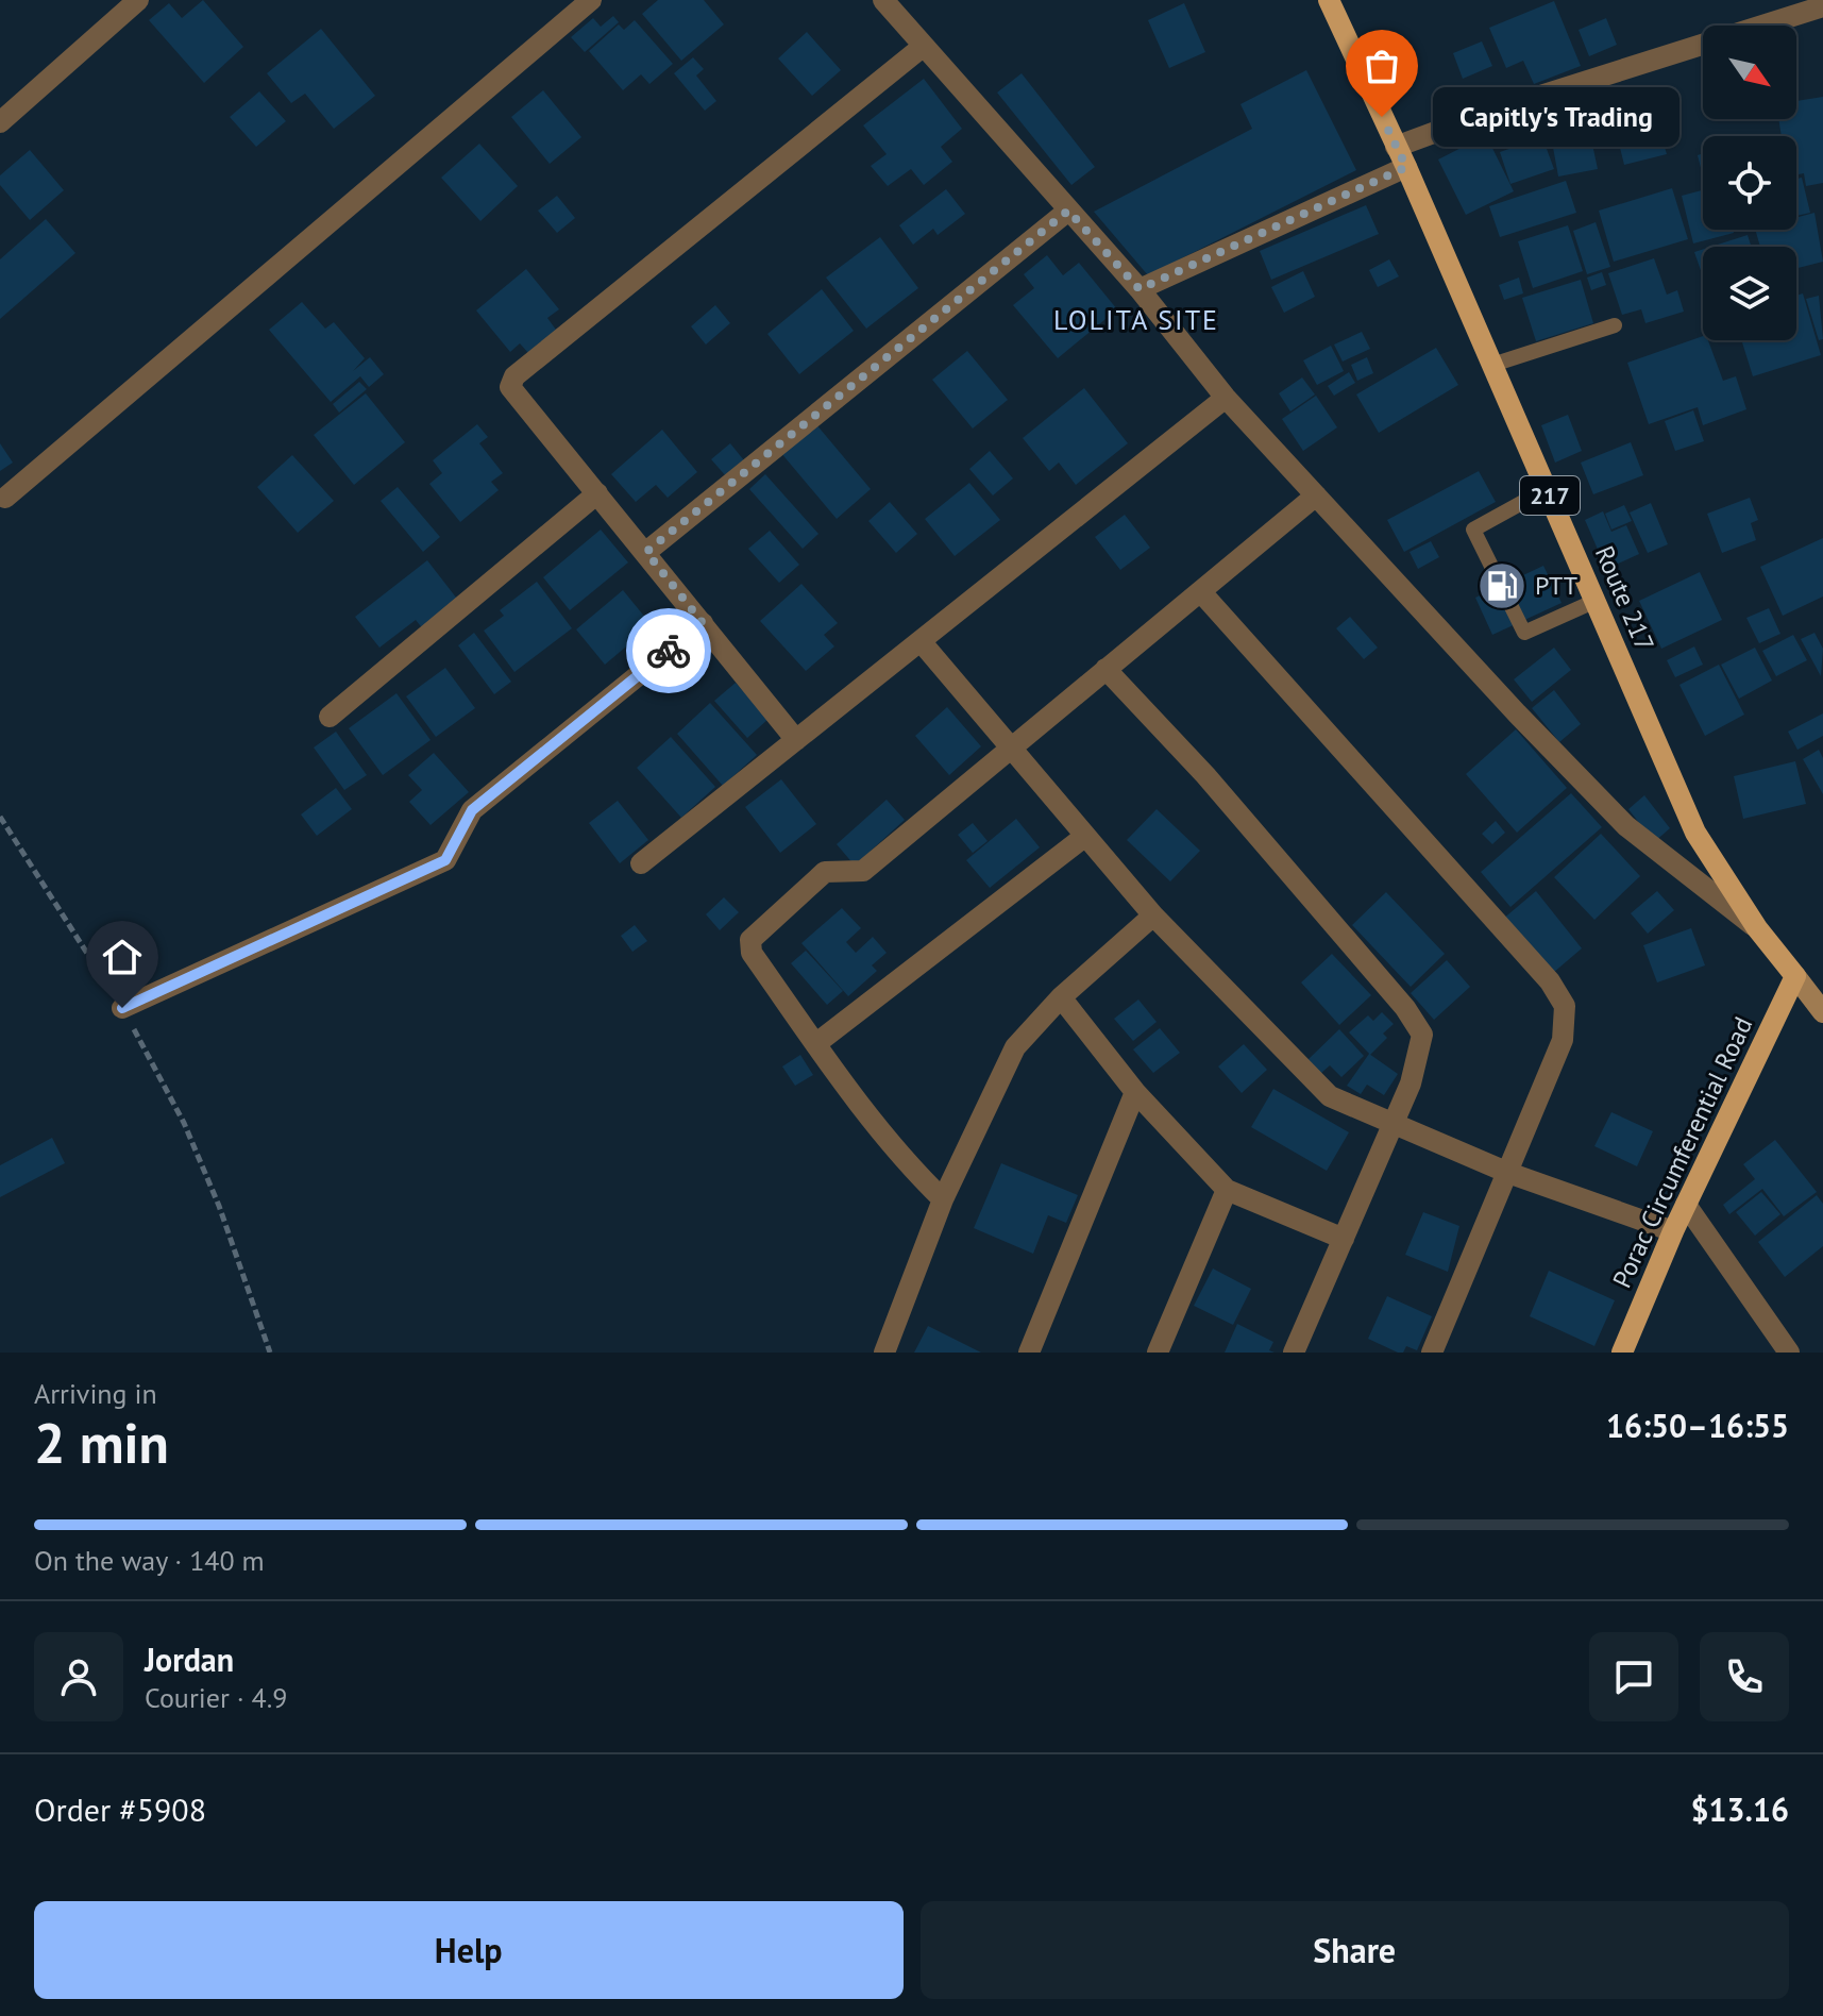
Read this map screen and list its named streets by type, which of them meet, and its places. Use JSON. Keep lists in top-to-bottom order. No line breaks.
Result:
{"streets":{"main road":["217","Route 217","Porac Circumferential Road"]},"crossings":[["Route 217","Porac Circumferential Road"]],"districts":["LOLITA SITE"],"places":{"other":["Capitly's Trading"],"fuel station":["PTT"]},"north":"bottom right","page":{"bubble":"Capitly's Trading","heading":["2 min","Arriving in","16:50–16:55"],"panel":["Jordan","Courier · 4.9","Order #5908","$13.16"],"bar":"On the way · 140 m","buttons":["Help","Share"]}}
